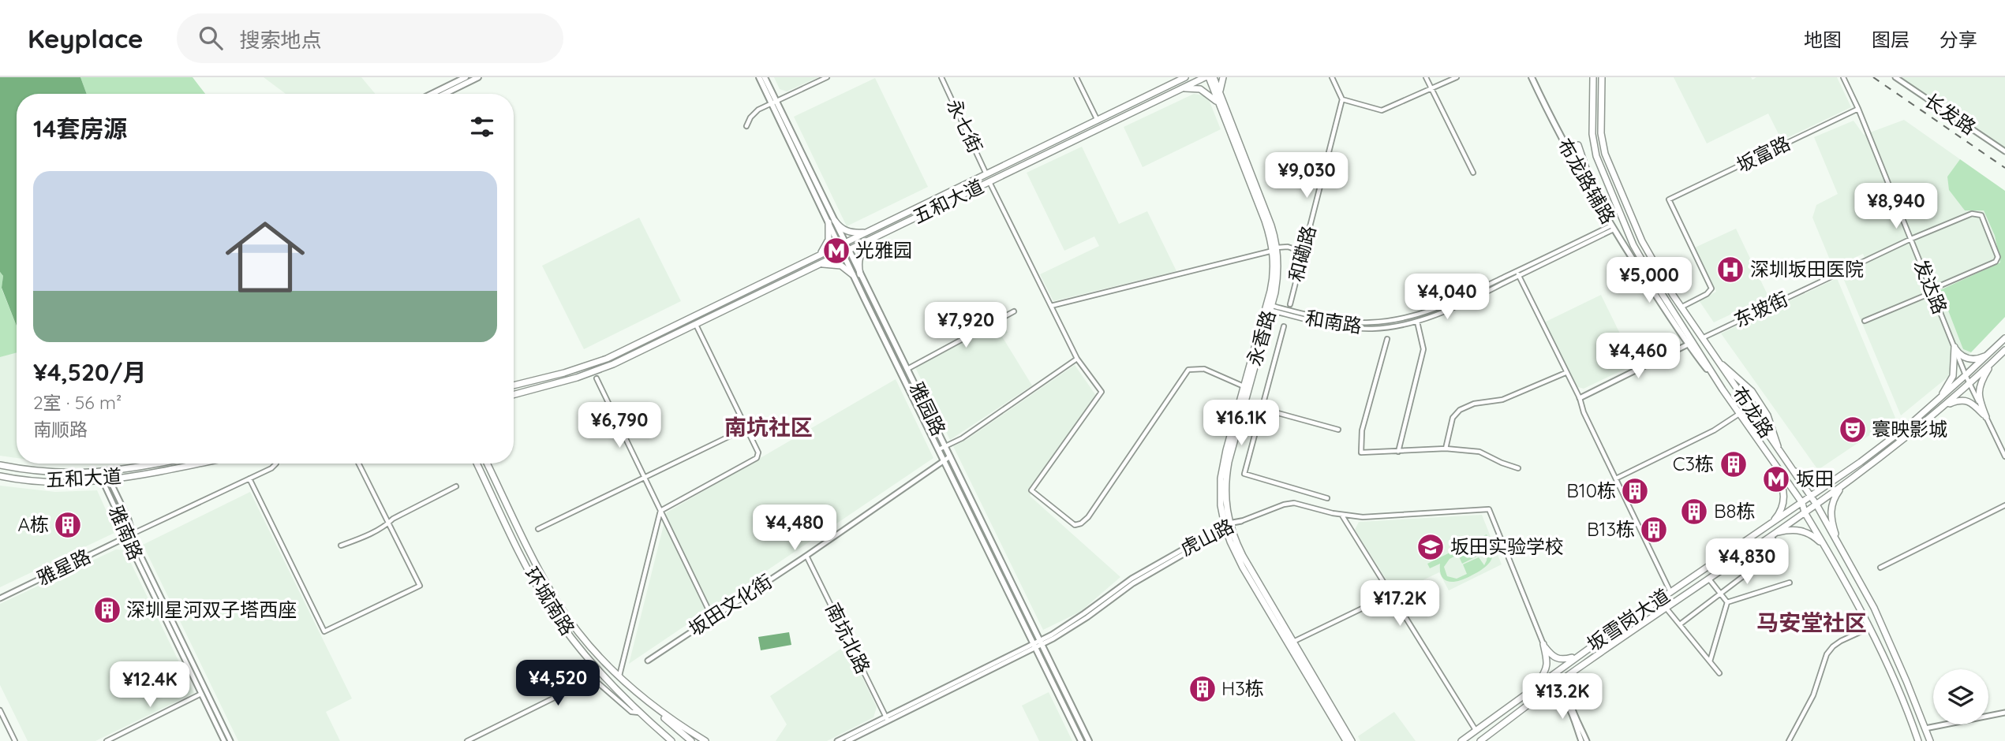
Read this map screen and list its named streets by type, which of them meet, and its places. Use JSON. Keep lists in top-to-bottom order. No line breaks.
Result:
{"streets":{"main road":["布龙路辅路","五和大道","永香路","雅园路","布龙路","环城南路","坂雪岗大道"],"street":["长发路","永七街","坂富路","和磡路","发达路","东坡街","和南路","雅南路","虎山路","雅星路","坂田文化街","南坑北路"]},"crossings":[["永七街","五和大道"],["坂富路","发达路"],["坂富路","布龙路"],["布龙路辅路","和南路"],["布龙路辅路","布龙路"],["五和大道","永香路"],["五和大道","雅园路"],["五和大道","雅南路"],["发达路","东坡街"],["发达路","坂雪岗大道"],["东坡街","布龙路"],["和南路","永香路"],["永香路","虎山路"],["雅园路","虎山路"],["雅园路","坂田文化街"],["布龙路","坂雪岗大道"],["雅南路","雅星路"],["虎山路","南坑北路"],["坂田文化街","南坑北路"]],"districts":["南坑社区","马安堂社区"],"places":{"metro station":["光雅园","坂田"],"hospital":["深圳坂田医院"],"theatre":["寰映影城"],"building":["C3栋","B10栋","B8栋","A栋","B13栋","深圳星河双子塔西座","H3栋"],"school or university":["坂田实验学校"]},"page":{"header":"Keyplace","search":"搜索地点","nav":["地图","图层","分享"],"heading":"14套房源","price":["¥9,030","¥8,940","¥5,000","¥4,040","¥7,920","¥4,460","¥16.1K","¥6,790","¥4,480","¥4,830","¥17.2K","¥4,520","¥12.4K","¥13.2K"],"list":[{"name":"¥4,520/月","note":"2室 · 56 m² · 南顺路"}]}}
